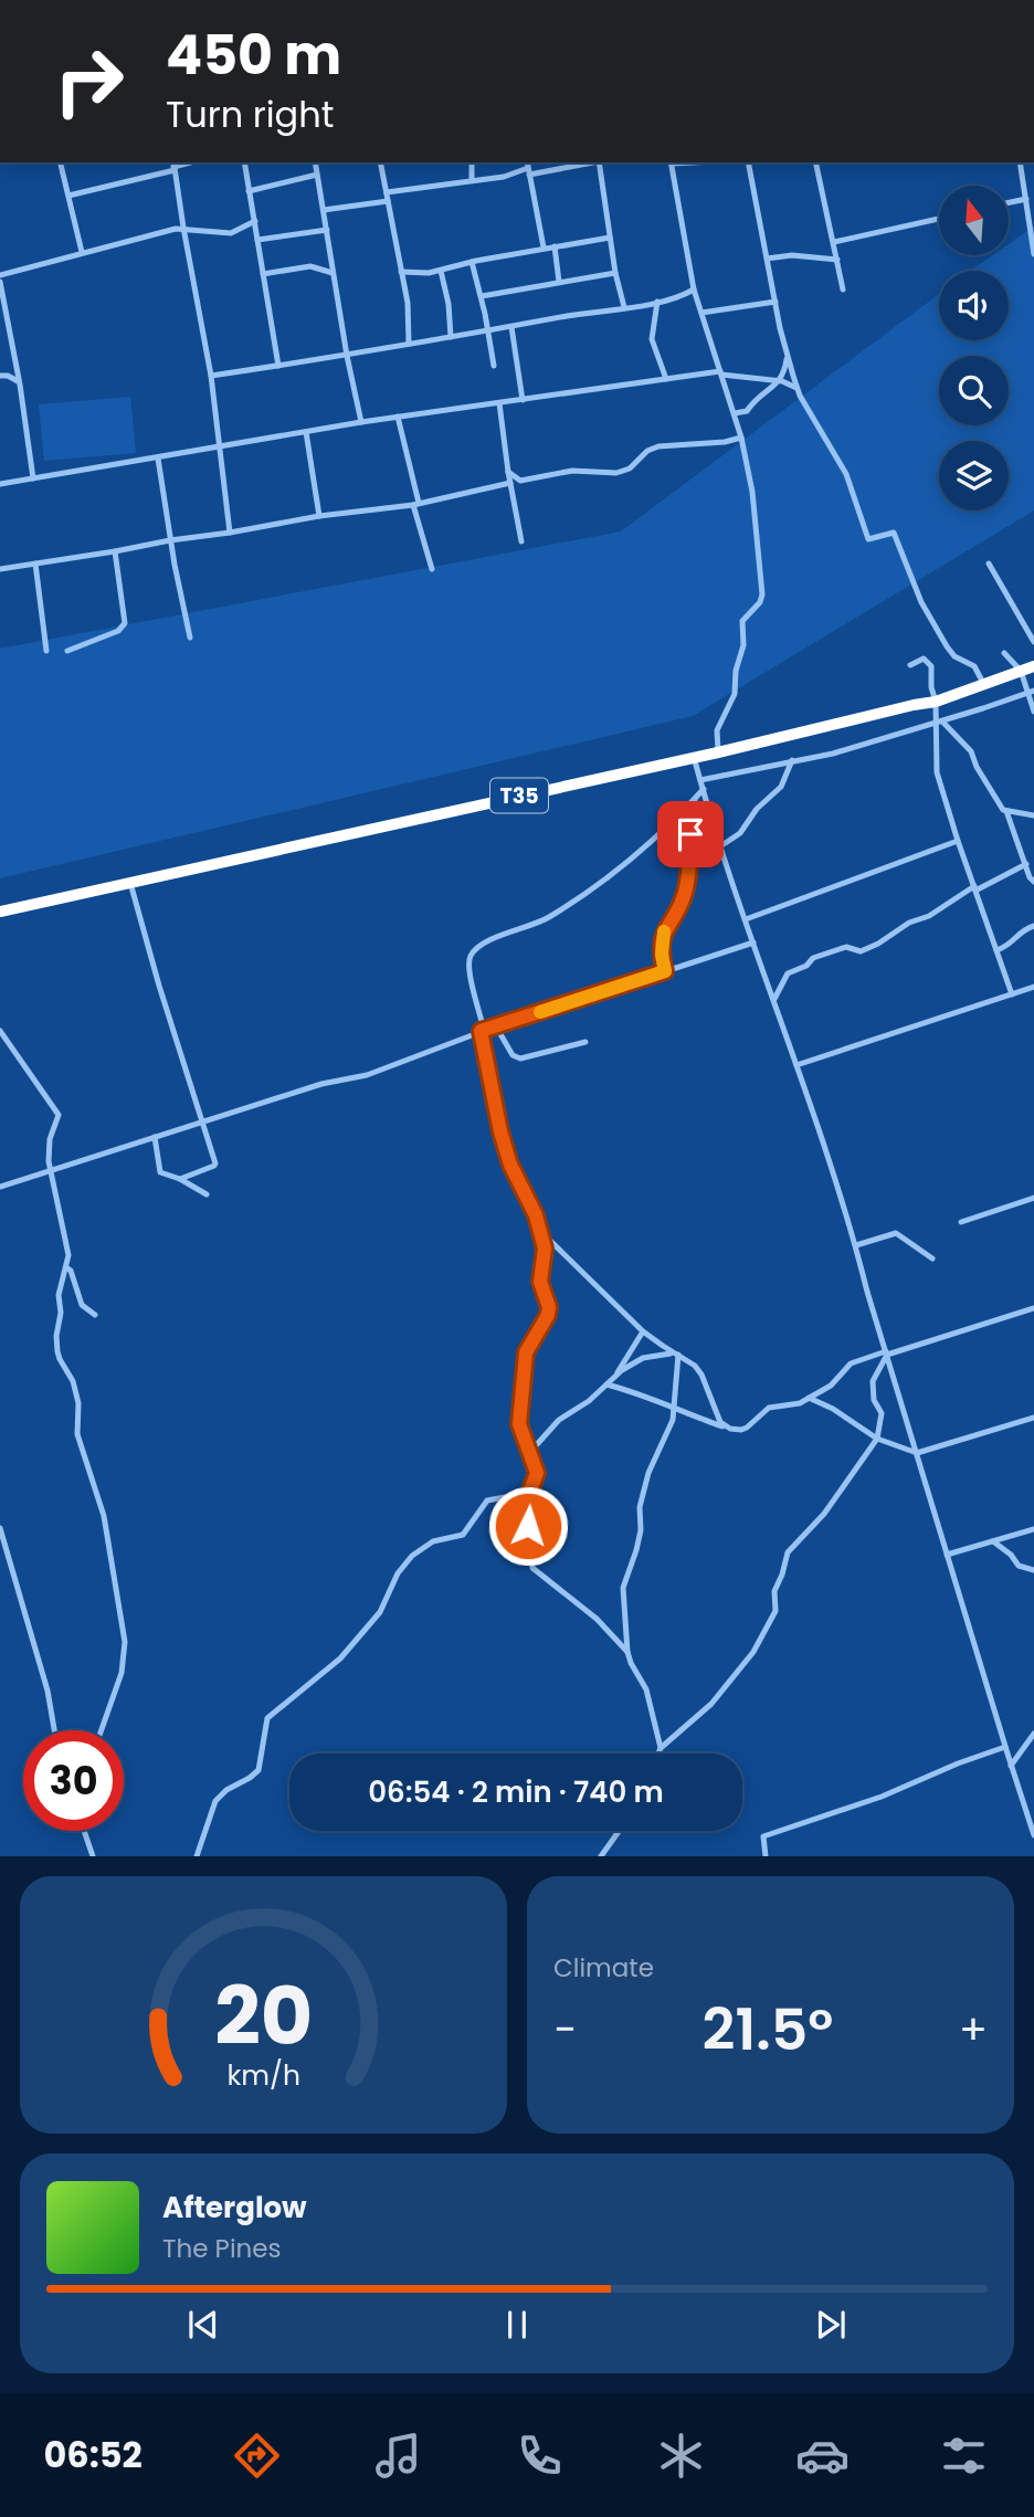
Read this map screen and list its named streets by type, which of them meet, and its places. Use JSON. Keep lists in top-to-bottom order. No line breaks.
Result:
{"streets":{"highway":["T35"]},"north":"top","page":{"turn":["450 m","Turn right"],"limit":"30","trip":"06:54 · 2 min · 740 m","tile":"Climate","heat":["−","21.5°","+"],"song":["Afterglow","The Pines"],"tabs":"06:52","gauge":["20","km/h"]}}
